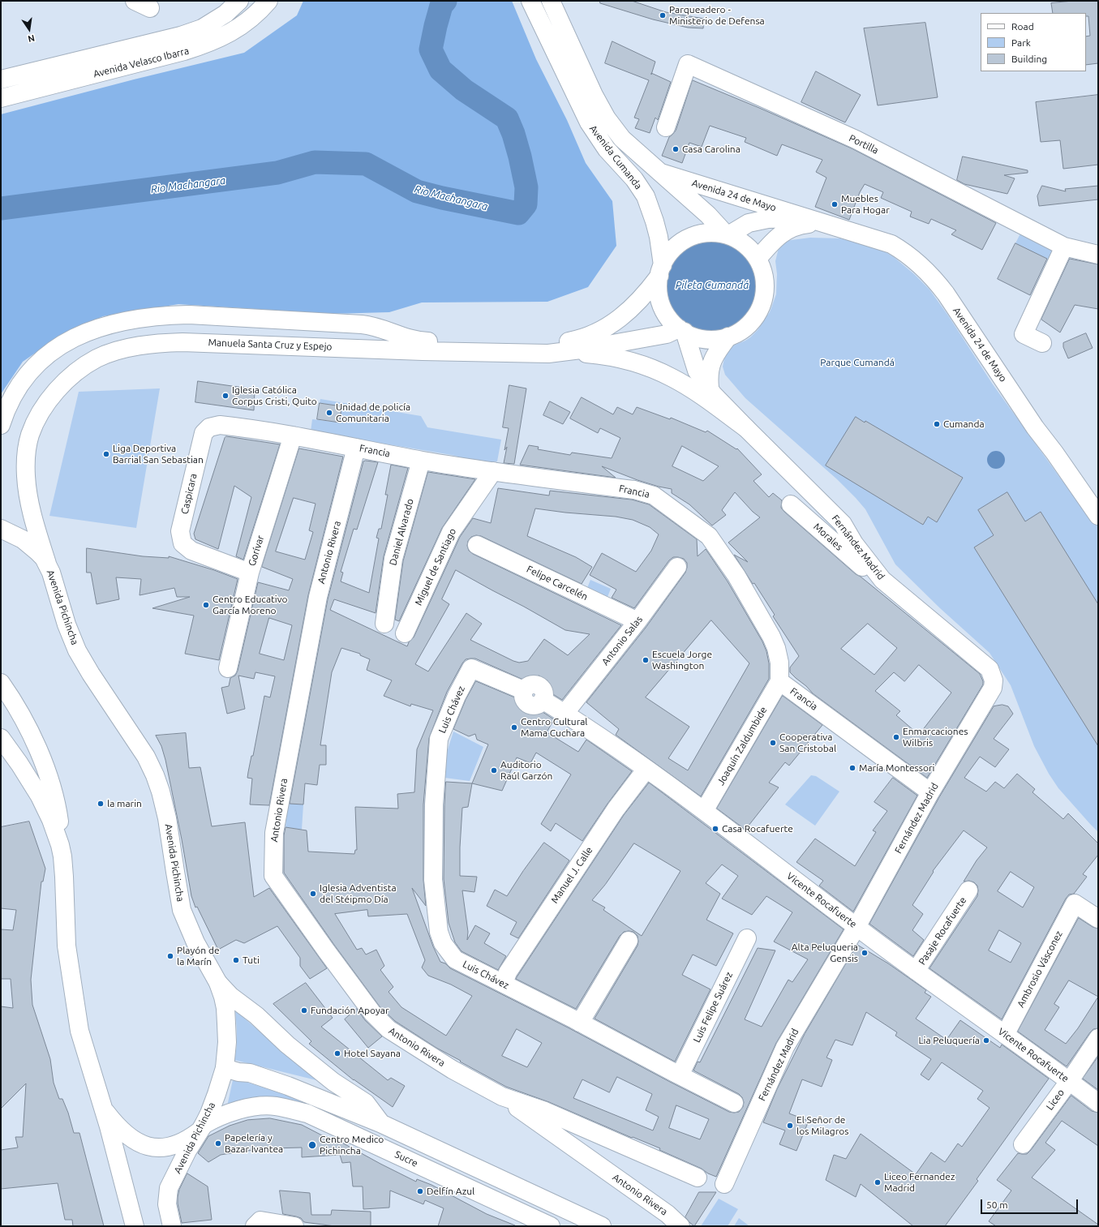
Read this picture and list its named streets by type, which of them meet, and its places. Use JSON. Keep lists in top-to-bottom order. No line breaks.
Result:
{"streets":{"street":["Avenida Velasco Ibarra","Portilla","Avenida Cumanda","Avenida 24 de Mayo","Manuela Santa Cruz y Espejo","Francia","Caspicara","Daniel Alvarado","Morales","Fernández Madrid","Gorívar","Antonio Rivera","Miguel de Santiago","Felipe Carcelén","Avenida Pichincha","Antonio Salas","Luis Chávez","Joaquín Zaldumbide","Manuel J. Calle","Vicente Rocafuerte","Pasaje Rocafuerte","Ambrosio Vásconez","Luis Felipe Suárez","Liceo","Sucre"]},"crossings":[["Avenida Cumanda","Avenida 24 de Mayo"],["Avenida Cumanda","Manuela Santa Cruz y Espejo"],["Avenida Cumanda","Fernández Madrid"],["Avenida 24 de Mayo","Manuela Santa Cruz y Espejo"],["Avenida 24 de Mayo","Fernández Madrid"],["Manuela Santa Cruz y Espejo","Fernández Madrid"],["Manuela Santa Cruz y Espejo","Avenida Pichincha"],["Francia","Caspicara"],["Francia","Daniel Alvarado"],["Francia","Fernández Madrid"],["Francia","Gorívar"],["Francia","Antonio Rivera"],["Francia","Miguel de Santiago"],["Francia","Joaquín Zaldumbide"],["Caspicara","Gorívar"],["Morales","Fernández Madrid"],["Fernández Madrid","Vicente Rocafuerte"],["Felipe Carcelén","Antonio Salas"],["Avenida Pichincha","Sucre"],["Antonio Salas","Vicente Rocafuerte"],["Luis Chávez","Manuel J. Calle"],["Luis Chávez","Vicente Rocafuerte"],["Luis Chávez","Luis Felipe Suárez"],["Joaquín Zaldumbide","Vicente Rocafuerte"],["Manuel J. Calle","Vicente Rocafuerte"],["Vicente Rocafuerte","Pasaje Rocafuerte"],["Vicente Rocafuerte","Ambrosio Vásconez"],["Vicente Rocafuerte","Liceo"]],"water":["Rio Machangara","Pileta Cumandá"],"parks":["Parque Cumandá"],"places":["Parqueadero - Ministerio de Defensa","Casa Carolina","Muebles Para Hogar","Iglesia Católica Corpus Cristi, Quito","Unidad de policía Comunitaria","Cumanda","Liga Deportiva Barrial San Sebastian","Centro Educativo García Moreno","Escuela Jorge Washington","Centro Cultural Mama Cuchara","Enmarcaciones Wilbris","Cooperativa San Cristobal","María Montessori","Auditorio Raúl Garzón","la marin","Casa Rocafuerte","Iglesia Adventista del Stéipmo Día","Alta Peluqueria Gensis","Playón de la Marín","Tuti","Fundación Apoyar","Lia Peluquería","Hotel Sayana","El Señor de los Milagros","Papelería y Bazar Ivantea","Centro Medico Pichincha","Liceo Fernandez Madrid","Delfín Azul"],"legend":["Road","Park","Building"],"scale_bar":"50 m","north":"bottom"}
